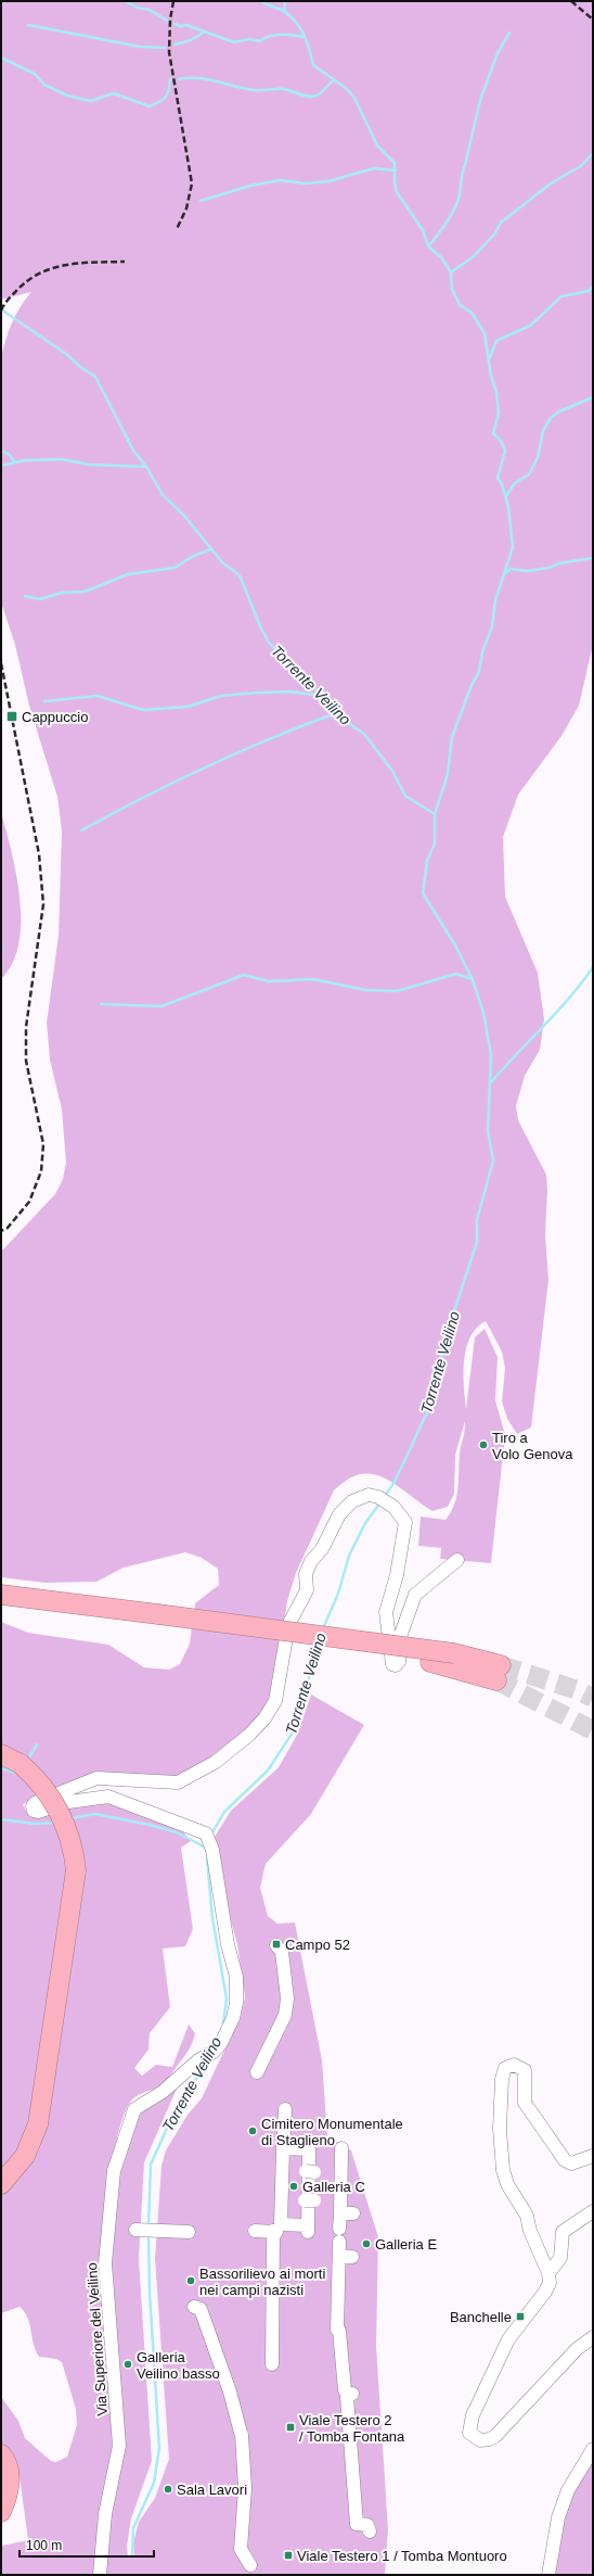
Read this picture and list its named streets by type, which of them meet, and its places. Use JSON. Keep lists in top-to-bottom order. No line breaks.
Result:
{"streets":{"street":["Via Superiore del Veilino"]},"water":["Torrente Veilino"],"places":{"transit":["Cappuccio","Campo 52","Banchelle","Viale Testero 2 / Tomba Fontana","Viale Testero 1 / Tomba Montuoro"],"other":["Tiro a Volo Genova","Cimitero Monumentale di Staglieno","Galleria C","Galleria E","Bassorilievo ai morti nei campi nazisti","Galleria Veilino basso","Sala Lavori"]},"scale_bar":"100 m"}
